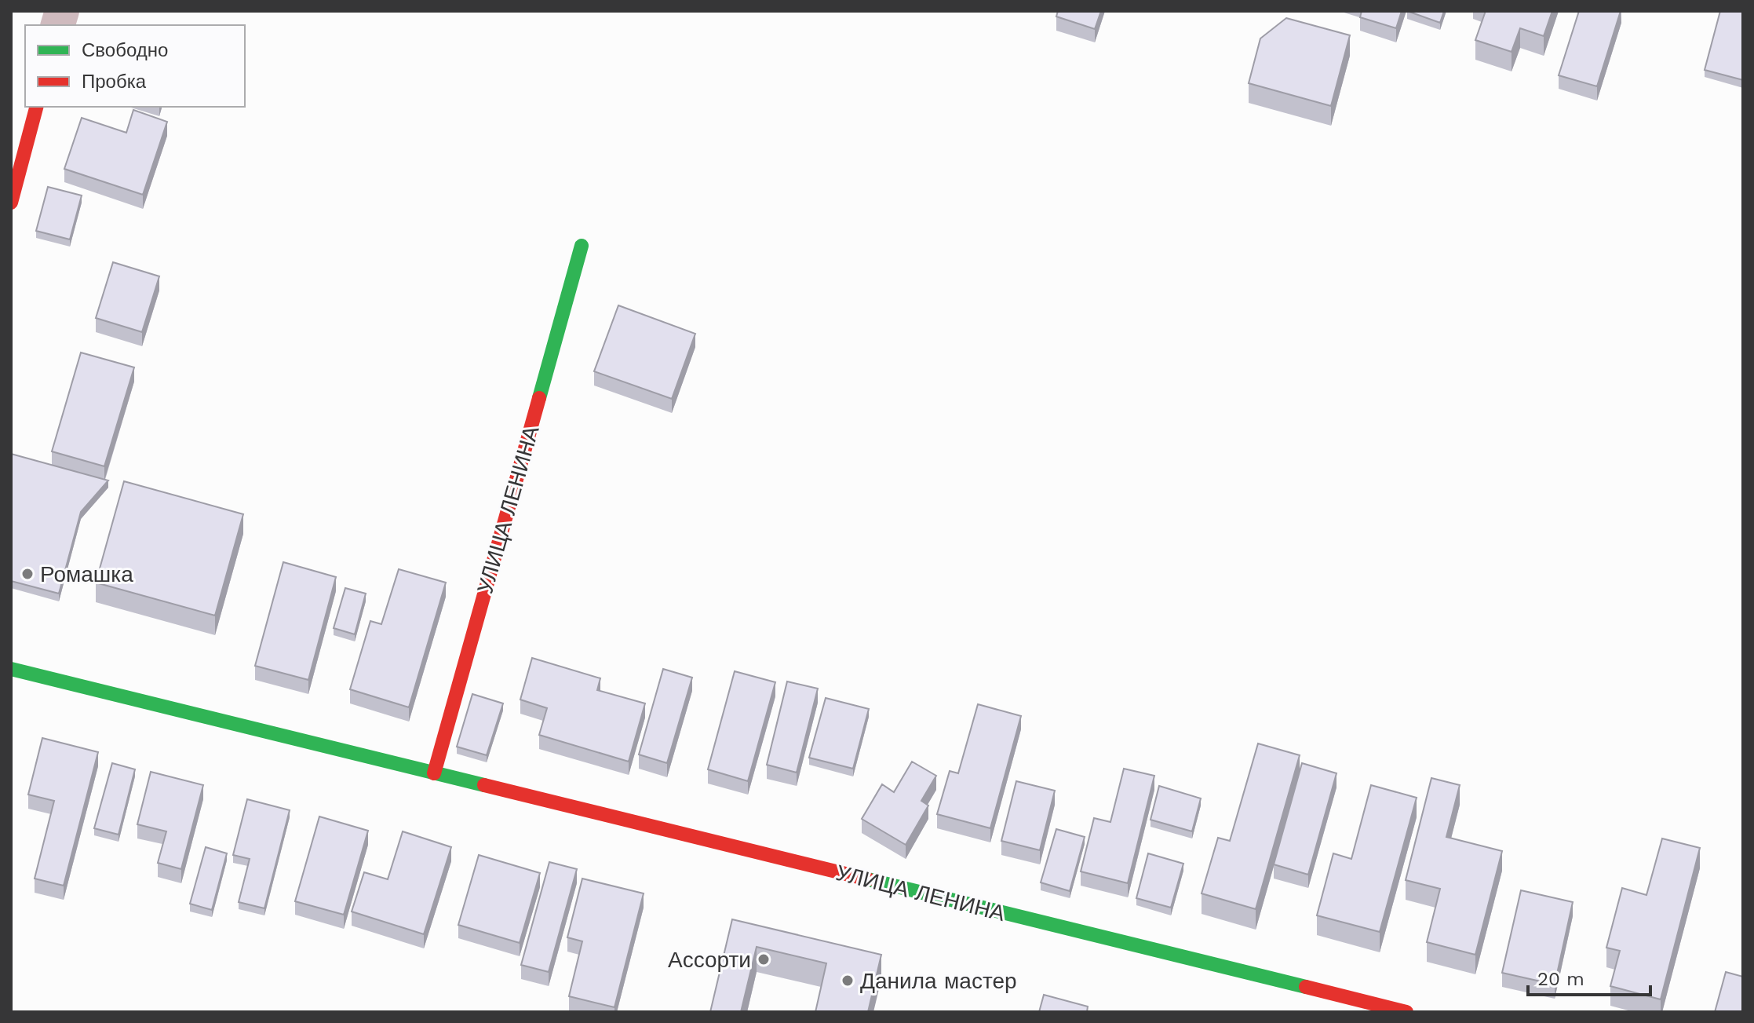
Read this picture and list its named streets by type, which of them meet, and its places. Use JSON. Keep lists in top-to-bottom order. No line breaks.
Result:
{"streets":{"street":["УЛИЦА ЛЕНИНА"]},"places":["Ромашка","Ассорти","Данила мастер"],"legend":["Свободно","Пробка"],"scale_bar":"20 m"}
